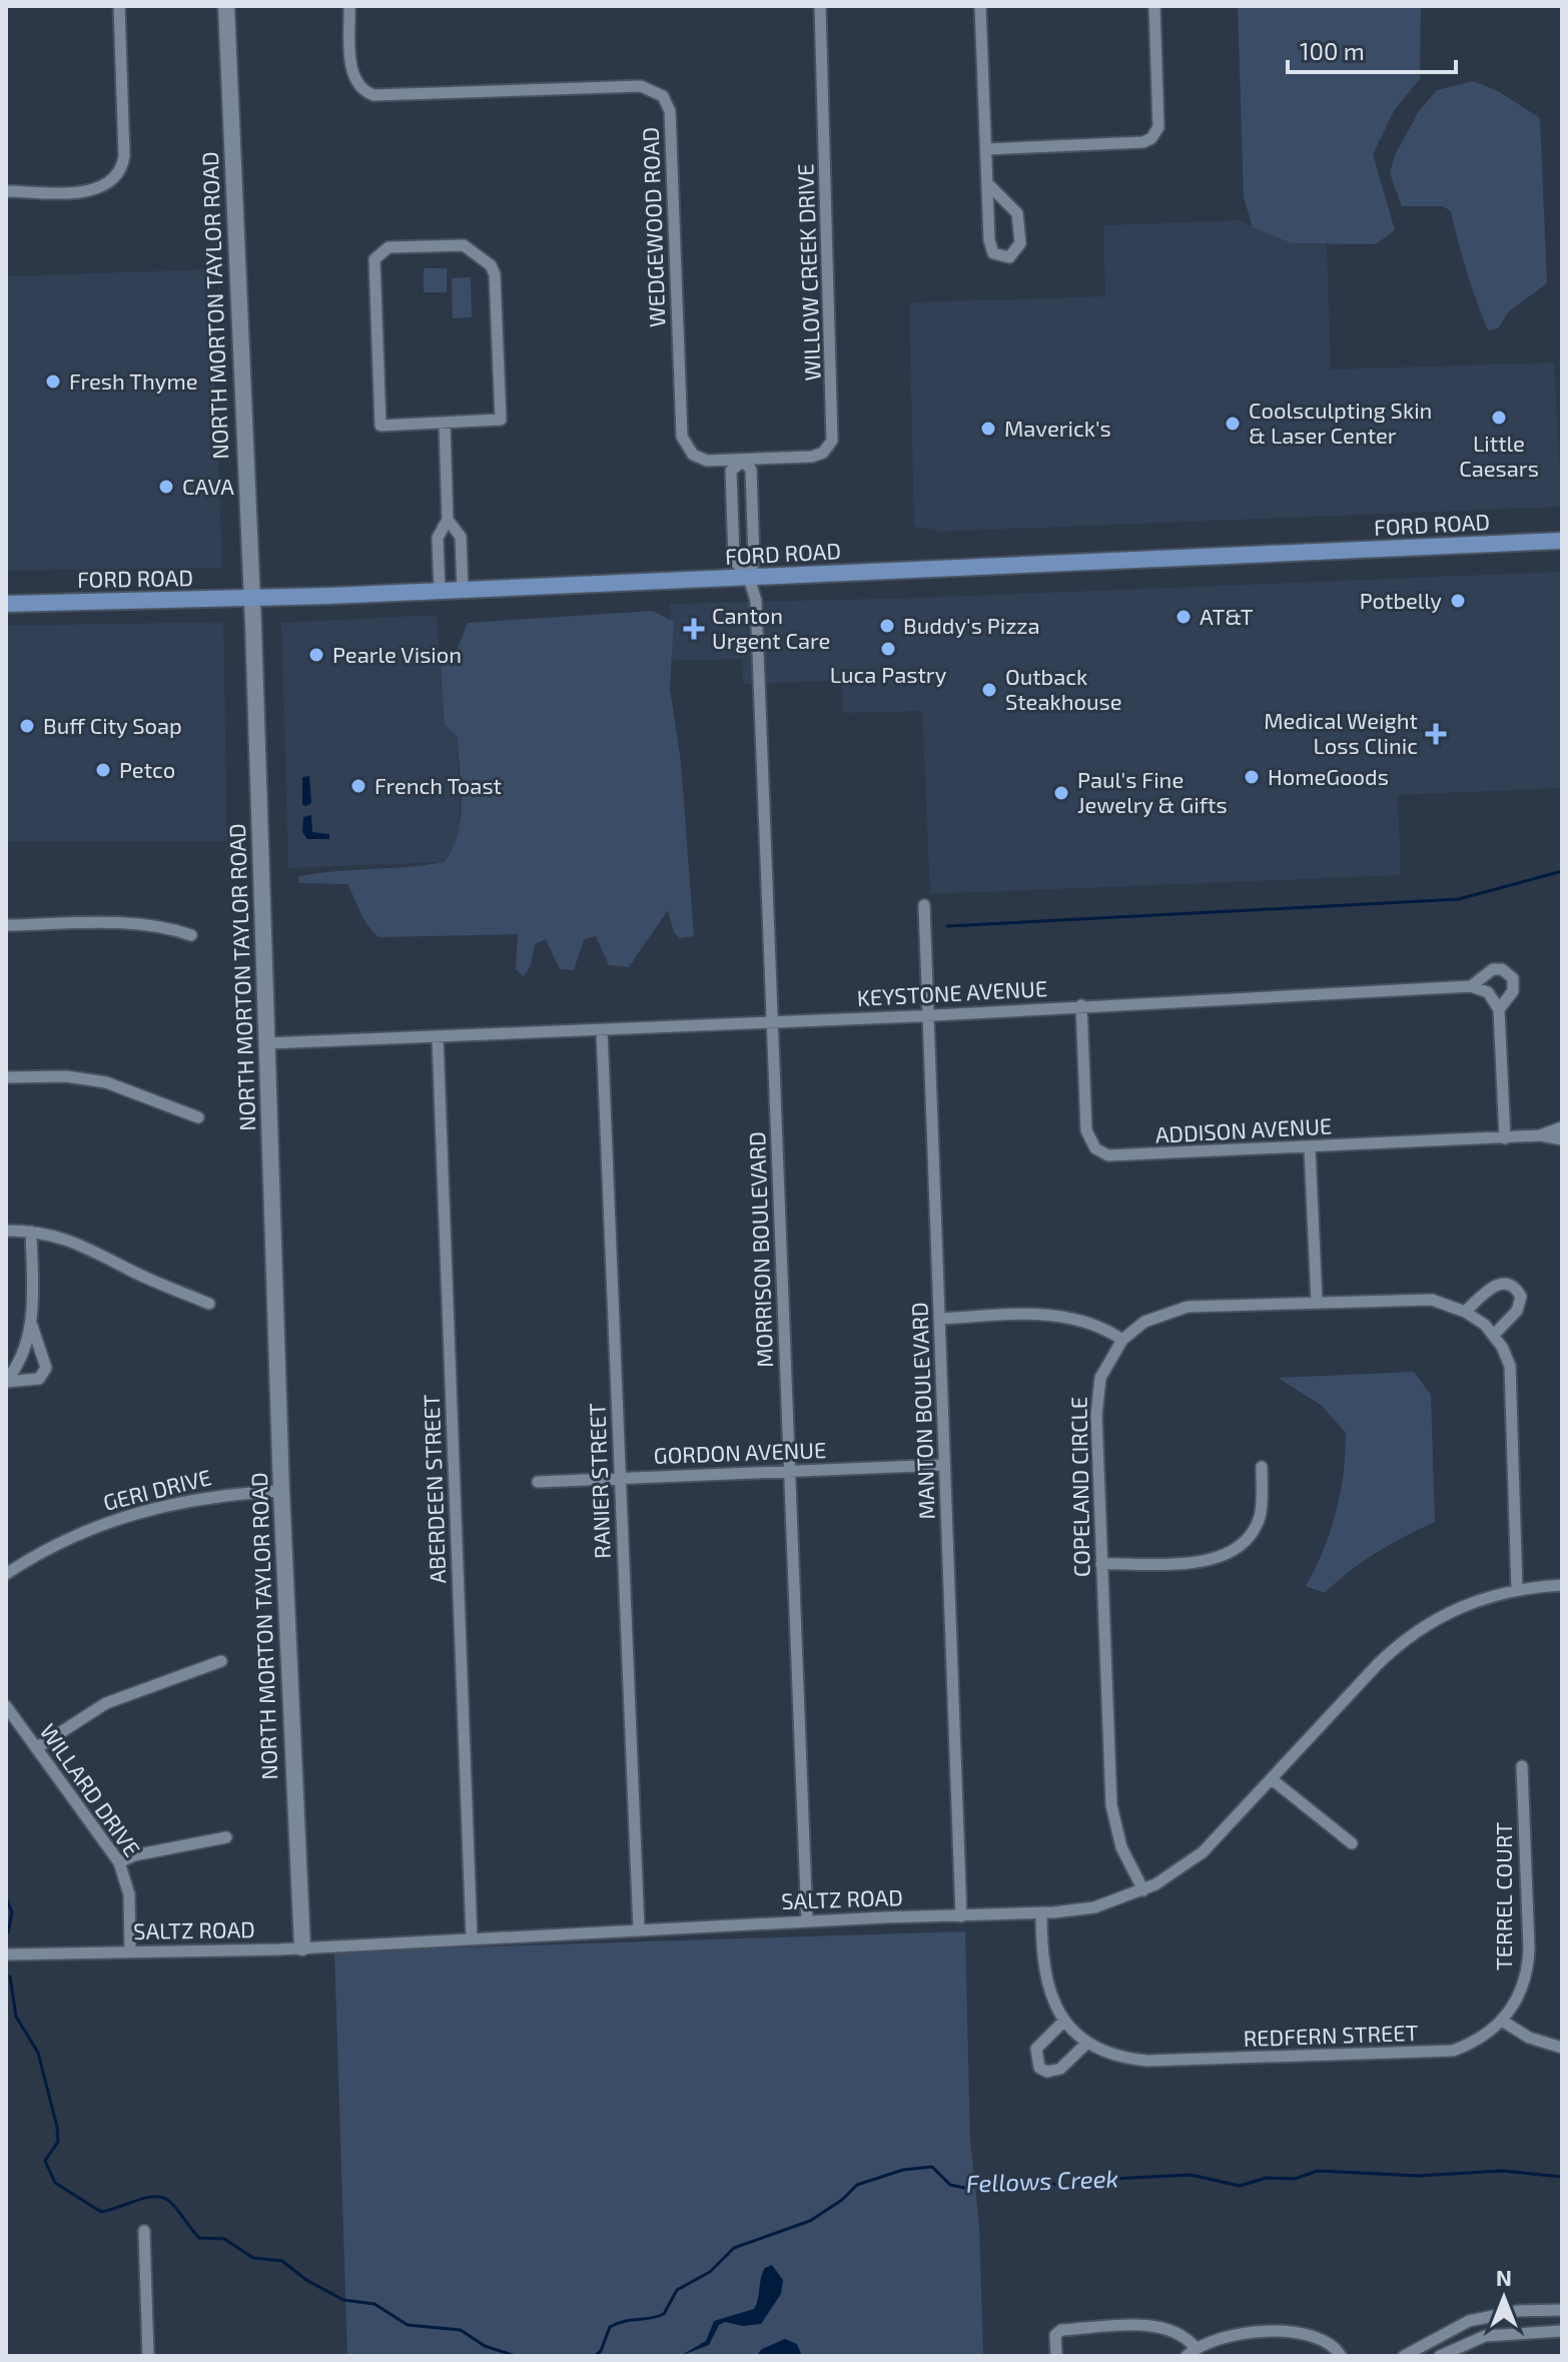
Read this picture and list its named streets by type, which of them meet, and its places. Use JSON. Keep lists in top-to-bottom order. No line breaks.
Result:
{"streets":{"main road":["FORD ROAD"],"street":["WEDGEWOOD ROAD","WILLOW CREEK DRIVE","NORTH MORTON TAYLOR ROAD","KEYSTONE AVENUE","ADDISON AVENUE","MORRISON BOULEVARD","MANTON BOULEVARD","GORDON AVENUE","RANIER STREET","COPELAND CIRCLE","ABERDEEN STREET","GERI DRIVE","WILLARD DRIVE","TERREL COURT","SALTZ ROAD","REDFERN STREET"]},"crossings":[["WEDGEWOOD ROAD","WILLOW CREEK DRIVE"],["NORTH MORTON TAYLOR ROAD","FORD ROAD"],["NORTH MORTON TAYLOR ROAD","KEYSTONE AVENUE"],["NORTH MORTON TAYLOR ROAD","GERI DRIVE"],["NORTH MORTON TAYLOR ROAD","SALTZ ROAD"],["FORD ROAD","MORRISON BOULEVARD"],["KEYSTONE AVENUE","ADDISON AVENUE"],["KEYSTONE AVENUE","MORRISON BOULEVARD"],["KEYSTONE AVENUE","MANTON BOULEVARD"],["KEYSTONE AVENUE","RANIER STREET"],["KEYSTONE AVENUE","ABERDEEN STREET"],["MORRISON BOULEVARD","GORDON AVENUE"],["MORRISON BOULEVARD","SALTZ ROAD"],["MANTON BOULEVARD","GORDON AVENUE"],["MANTON BOULEVARD","SALTZ ROAD"],["GORDON AVENUE","RANIER STREET"],["RANIER STREET","SALTZ ROAD"],["COPELAND CIRCLE","SALTZ ROAD"],["ABERDEEN STREET","SALTZ ROAD"],["WILLARD DRIVE","SALTZ ROAD"],["TERREL COURT","REDFERN STREET"],["SALTZ ROAD","REDFERN STREET"]],"water":["Fellows Creek"],"places":{"other":["Fresh Thyme","Little Caesars","Coolsculpting Skin & Laser Center","Maverick's","CAVA","Potbelly","AT&T","Buddy's Pizza","Luca Pastry","Pearle Vision","Outback Steakhouse","Buff City Soap","Petco","HomeGoods","French Toast","Paul's Fine Jewelry & Gifts"],"health":["Canton Urgent Care","Medical Weight Loss Clinic"]},"scale_bar":"100 m","north":"top"}
